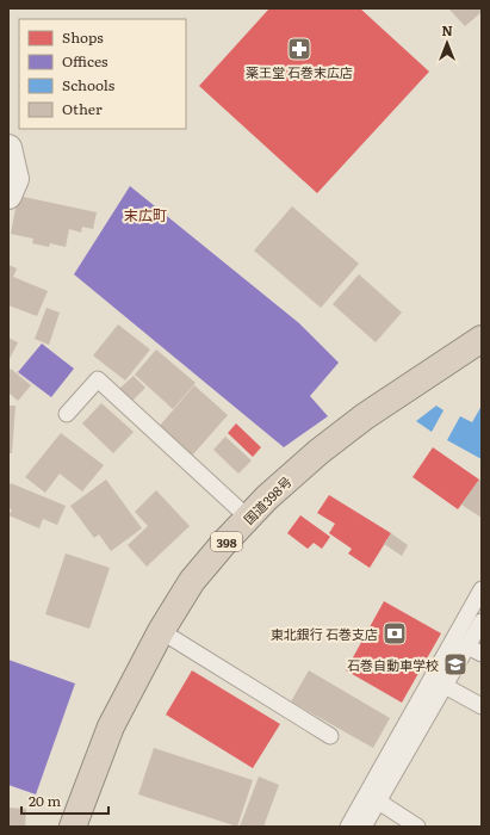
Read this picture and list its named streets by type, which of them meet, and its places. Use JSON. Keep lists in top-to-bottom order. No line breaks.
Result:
{"streets":{"highway":["国道398号","398"]},"districts":["末広町"],"places":{"pharmacy":["薬王堂 石巻末広店"],"bank":["東北銀行 石巻支店"],"school or university":["石巻自動車学校"]},"legend":["Shops","Offices","Schools","Other"],"scale_bar":"20 m","north":"top"}
